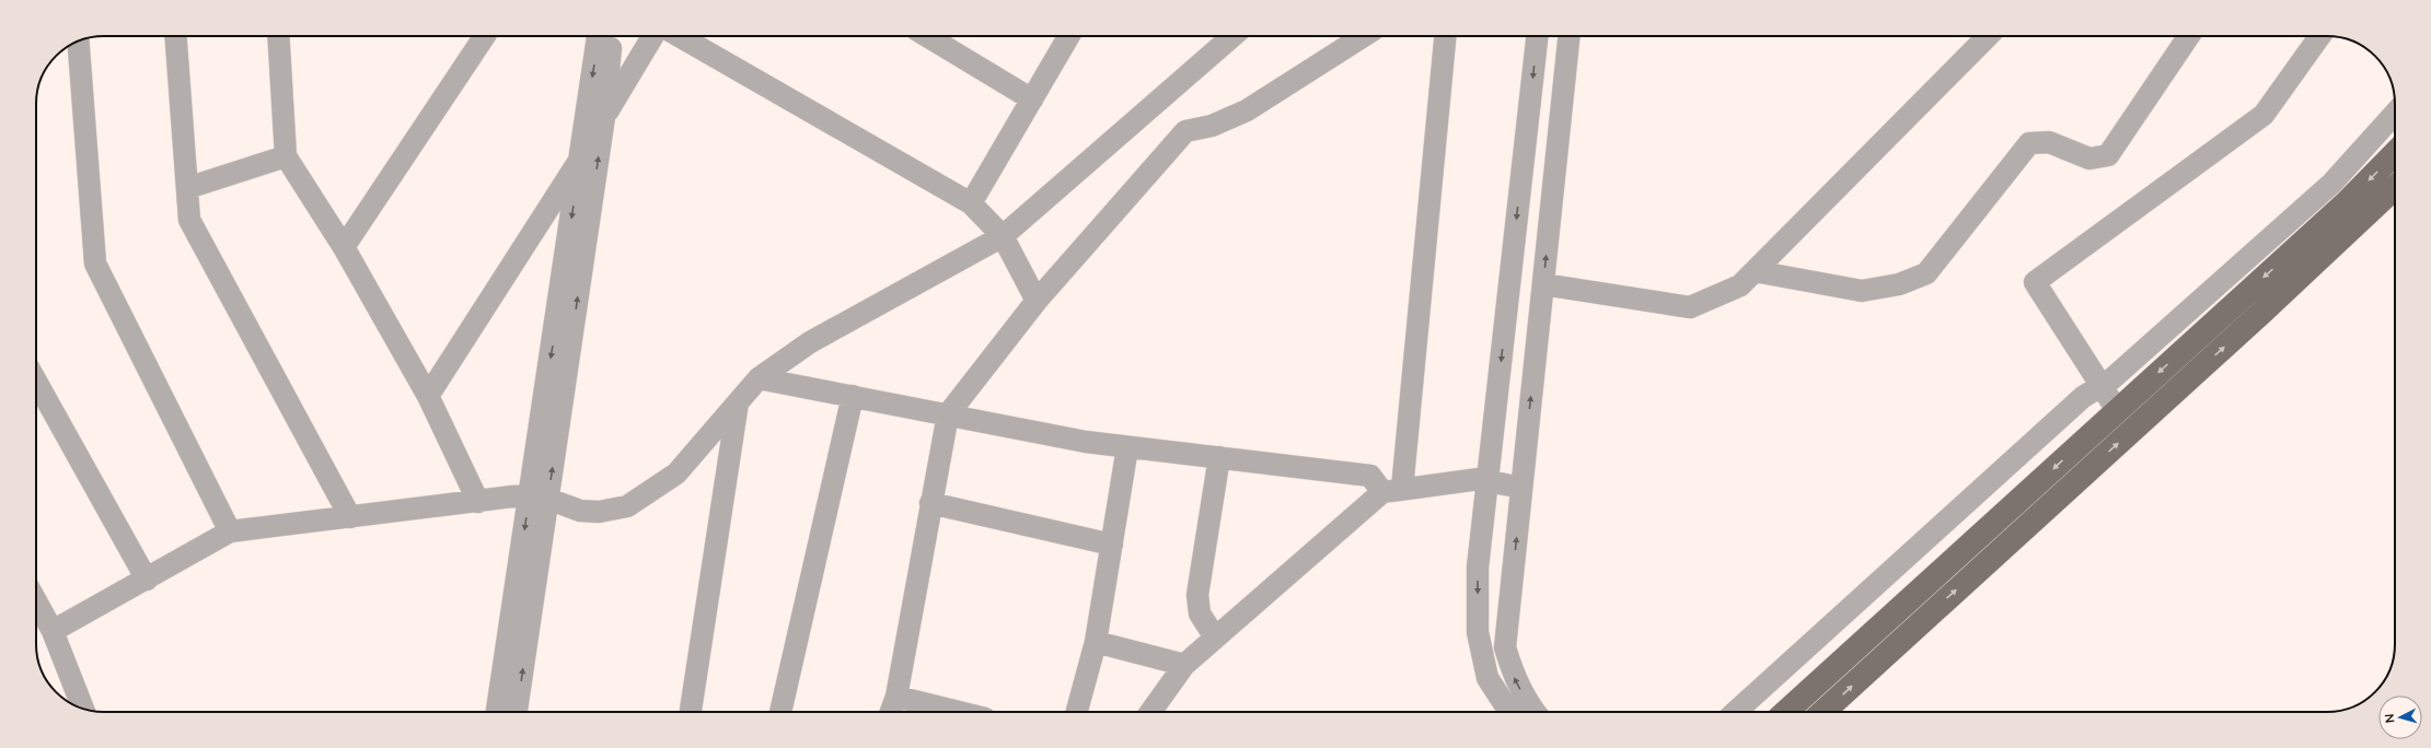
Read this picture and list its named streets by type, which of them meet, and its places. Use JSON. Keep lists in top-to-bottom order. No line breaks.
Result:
{"north":"left"}
